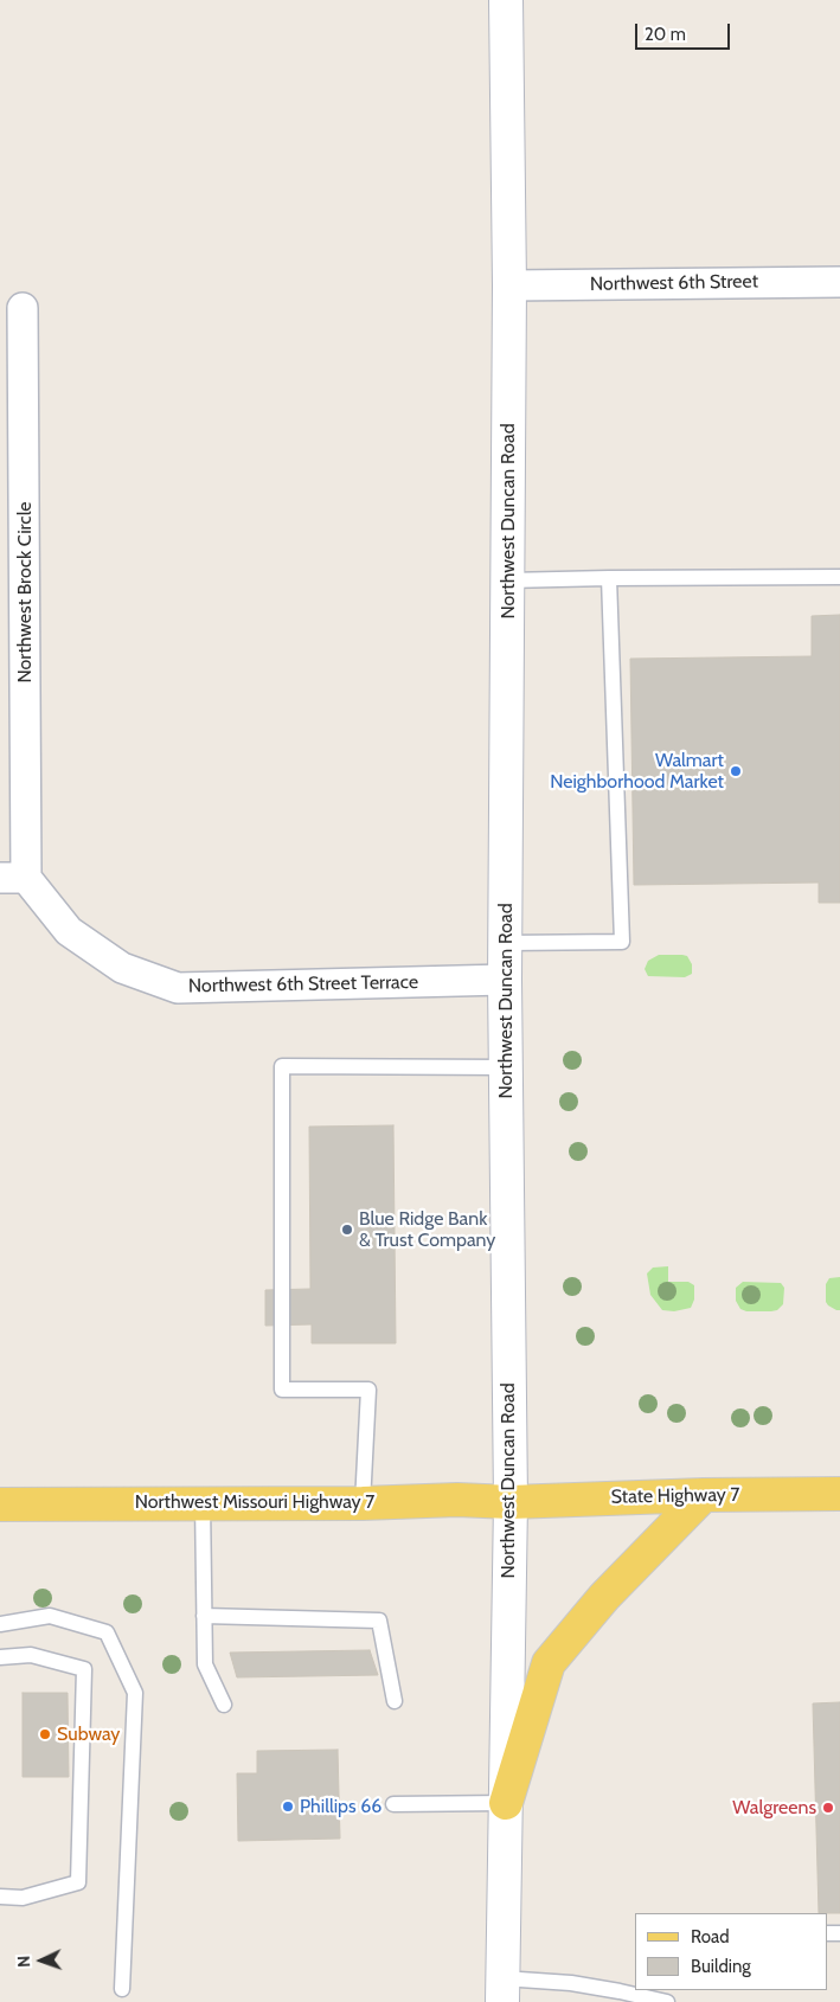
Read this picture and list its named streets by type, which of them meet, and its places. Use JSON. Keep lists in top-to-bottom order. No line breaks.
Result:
{"streets":{"main road":["State Highway 7","Northwest Missouri Highway 7"],"street":["Northwest 6th Street","Northwest Duncan Road","Northwest Brock Circle","Northwest 6th Street Terrace"]},"crossings":[["Northwest 6th Street","Northwest Duncan Road"],["Northwest Duncan Road","Northwest 6th Street Terrace"],["Northwest Duncan Road","State Highway 7"],["Northwest Duncan Road","Northwest Missouri Highway 7"],["Northwest Brock Circle","Northwest 6th Street Terrace"],["State Highway 7","Northwest Missouri Highway 7"]],"places":["Walmart Neighborhood Market","Blue Ridge Bank & Trust Company","Subway","Phillips 66","Walgreens"],"legend":["Road","Building"],"scale_bar":"20 m","north":"left"}
